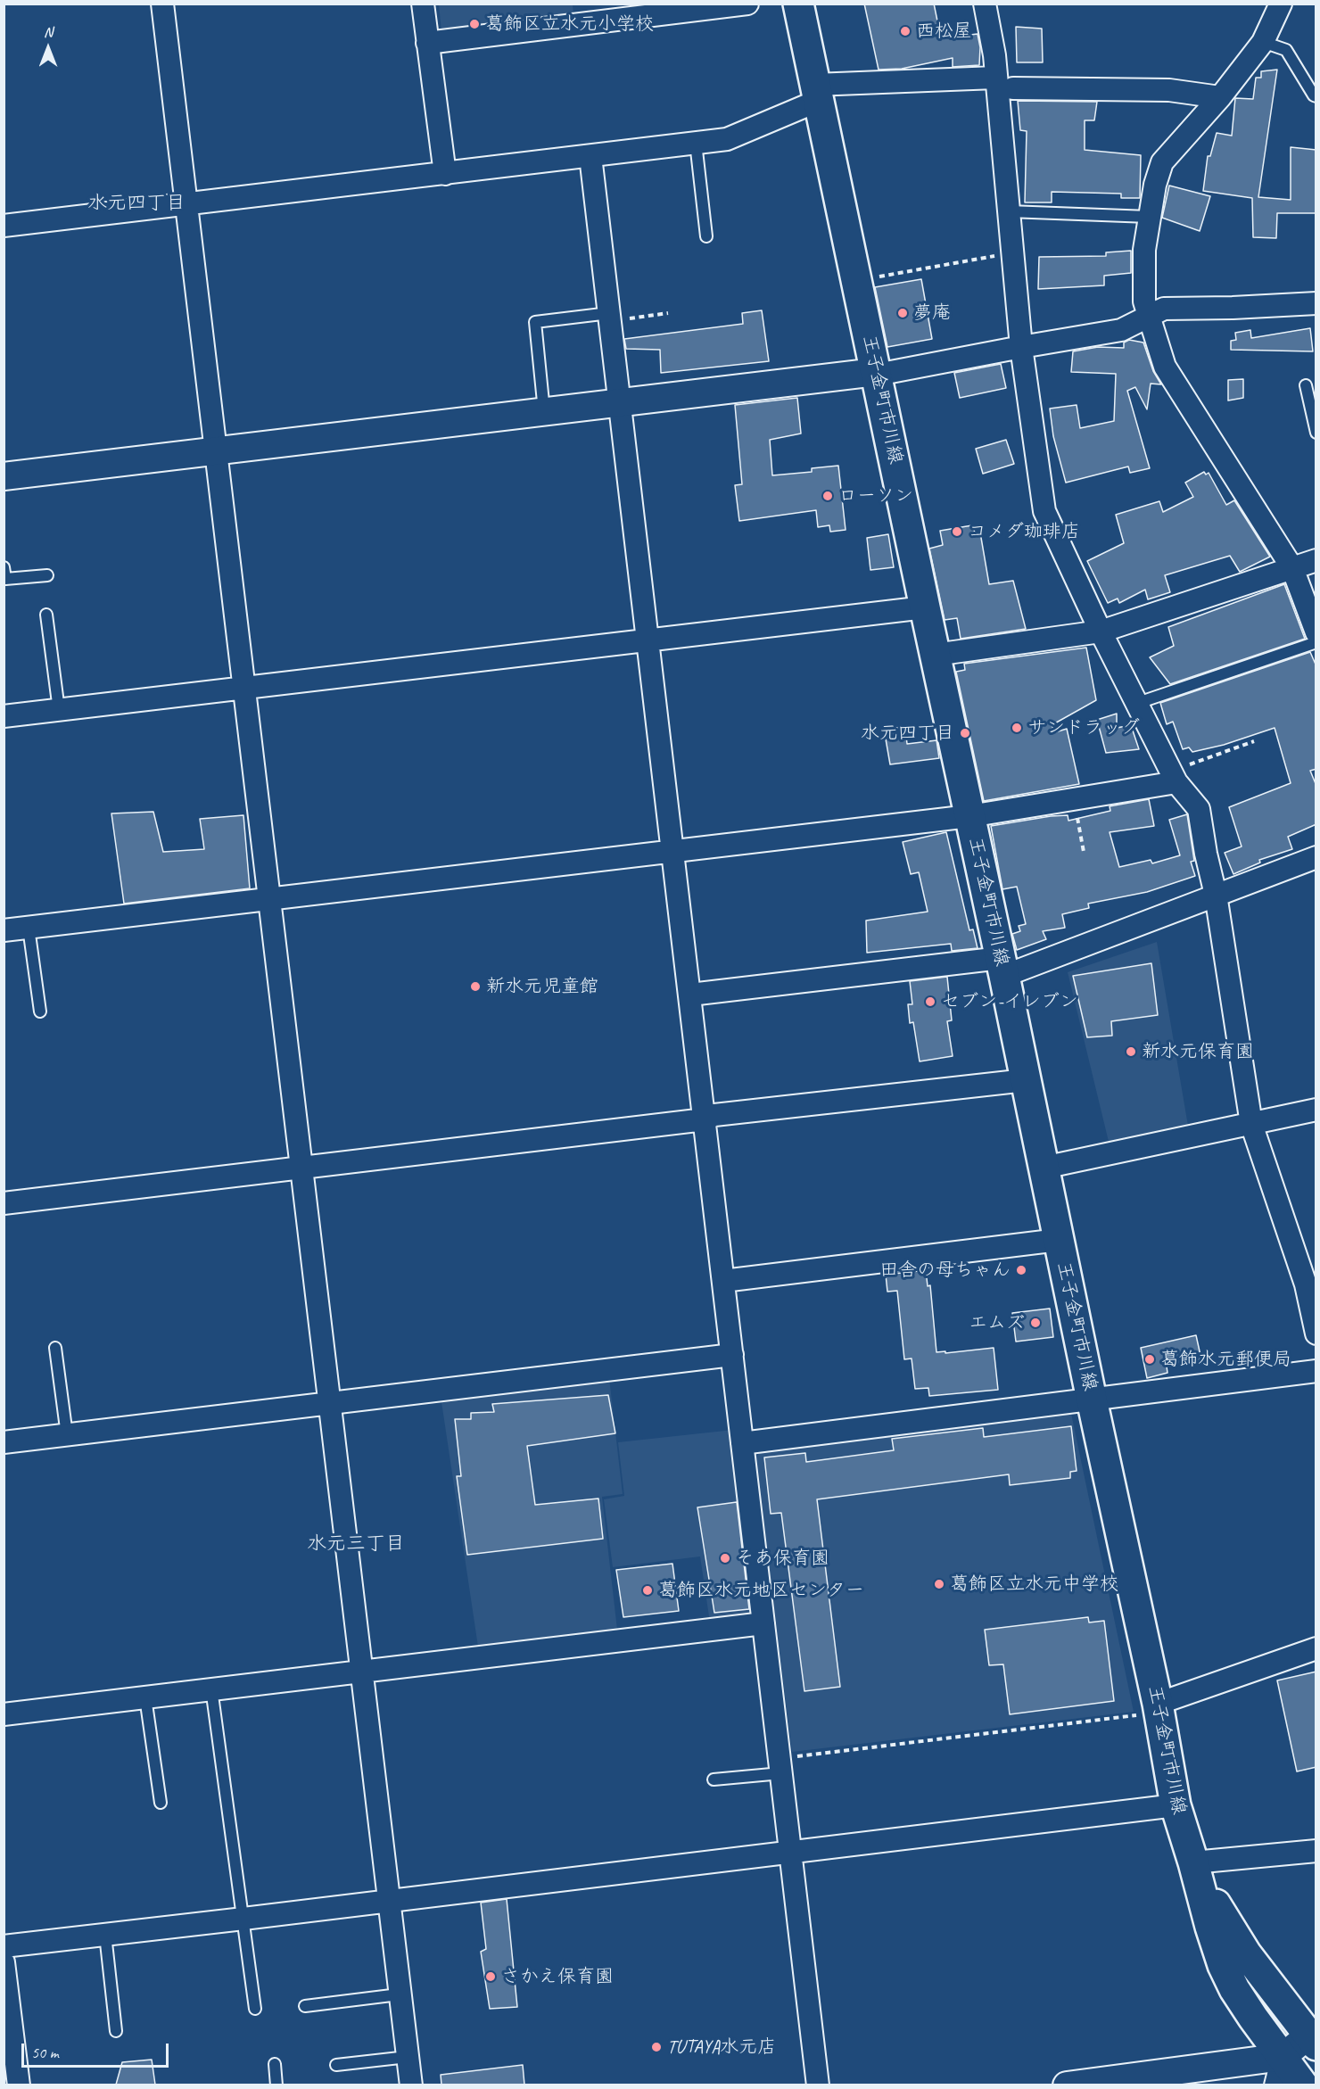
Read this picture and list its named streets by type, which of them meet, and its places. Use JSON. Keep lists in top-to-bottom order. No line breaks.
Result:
{"streets":{"main road":["王子金町市川線"]},"districts":["水元四丁目","水元三丁目"],"places":["葛飾区立水元小学校","西松屋","夢庵","ローソン","コメダ珈琲店","サンドラッグ","水元四丁目","新水元児童館","セブン-イレブン","新水元保育園","田舎の母ちゃん","エムズ","葛飾水元郵便局","そあ保育園","葛飾区立水元中学校","葛飾区水元地区センター","さかえ保育園","TUTAYA水元店"],"scale_bar":"50 m","north":"top"}
